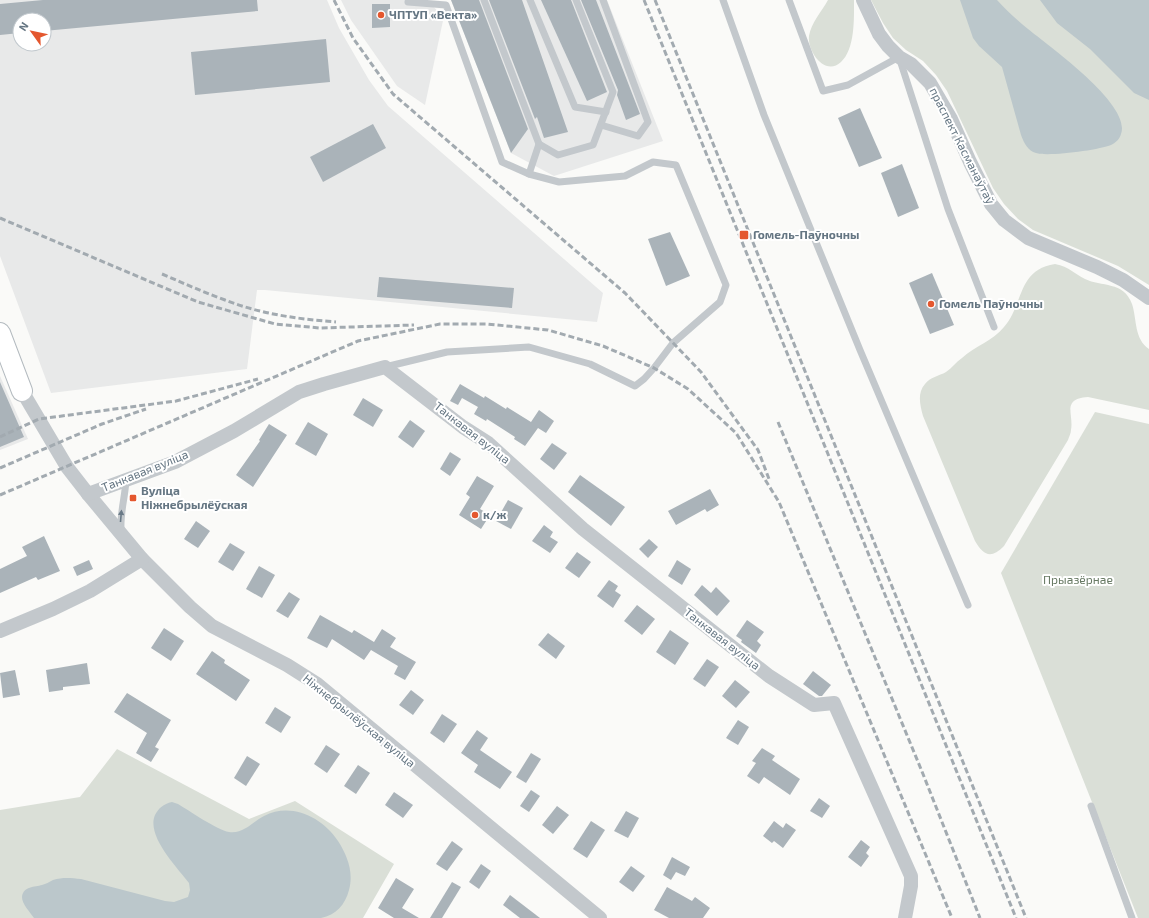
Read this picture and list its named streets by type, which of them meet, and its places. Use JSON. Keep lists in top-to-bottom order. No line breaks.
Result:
{"streets":{"street":["праспект Касманаўтаў","Танкавая вуліца","Ніжнебрылёўская вуліца"]},"crossings":[["Танкавая вуліца","Ніжнебрылёўская вуліца"]],"parks":["Прыазёрнае"],"places":{"other":["ЧПТУП «Векта»","Гомель Паўночны","к/ж"],"transit":["Гомель-Паўночны","Вуліца Ніжнебрылёўская"]},"north":"top left"}
